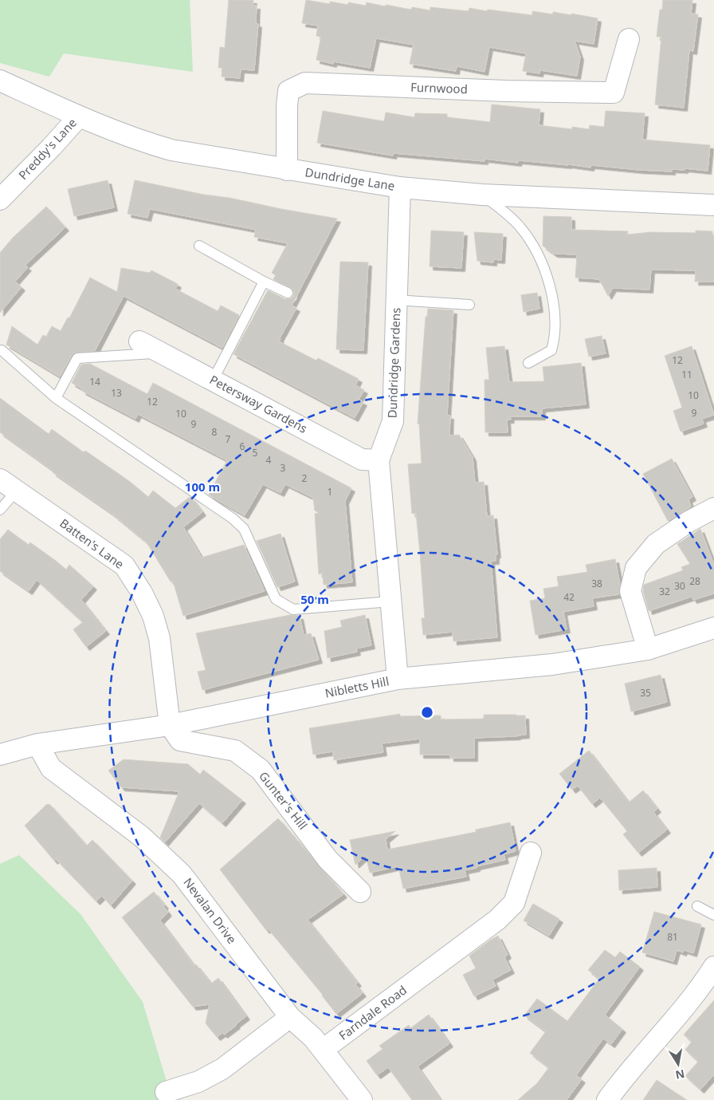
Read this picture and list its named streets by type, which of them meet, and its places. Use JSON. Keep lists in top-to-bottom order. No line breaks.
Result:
{"streets":{"street":["Furnwood","Preddy's Lane","Dundridge Lane","Dundridge Gardens","Petersway Gardens","Batten's Lane","Nibletts Hill","Gunter's Hill","Nevalan Drive","Farndale Road"]},"crossings":[["Furnwood","Dundridge Lane"],["Preddy's Lane","Dundridge Lane"],["Dundridge Lane","Dundridge Gardens"],["Dundridge Gardens","Petersway Gardens"],["Dundridge Gardens","Nibletts Hill"],["Batten's Lane","Nibletts Hill"],["Batten's Lane","Gunter's Hill"],["Nibletts Hill","Gunter's Hill"],["Nibletts Hill","Nevalan Drive"],["Nevalan Drive","Farndale Road"]],"house_numbers":["12","11","14","13","10","12","9","10","9","8","7","6","5","4","3","2","1","28","38","30","32","42","35","81"],"north":"bottom","rings":["100 m","50 m"]}
